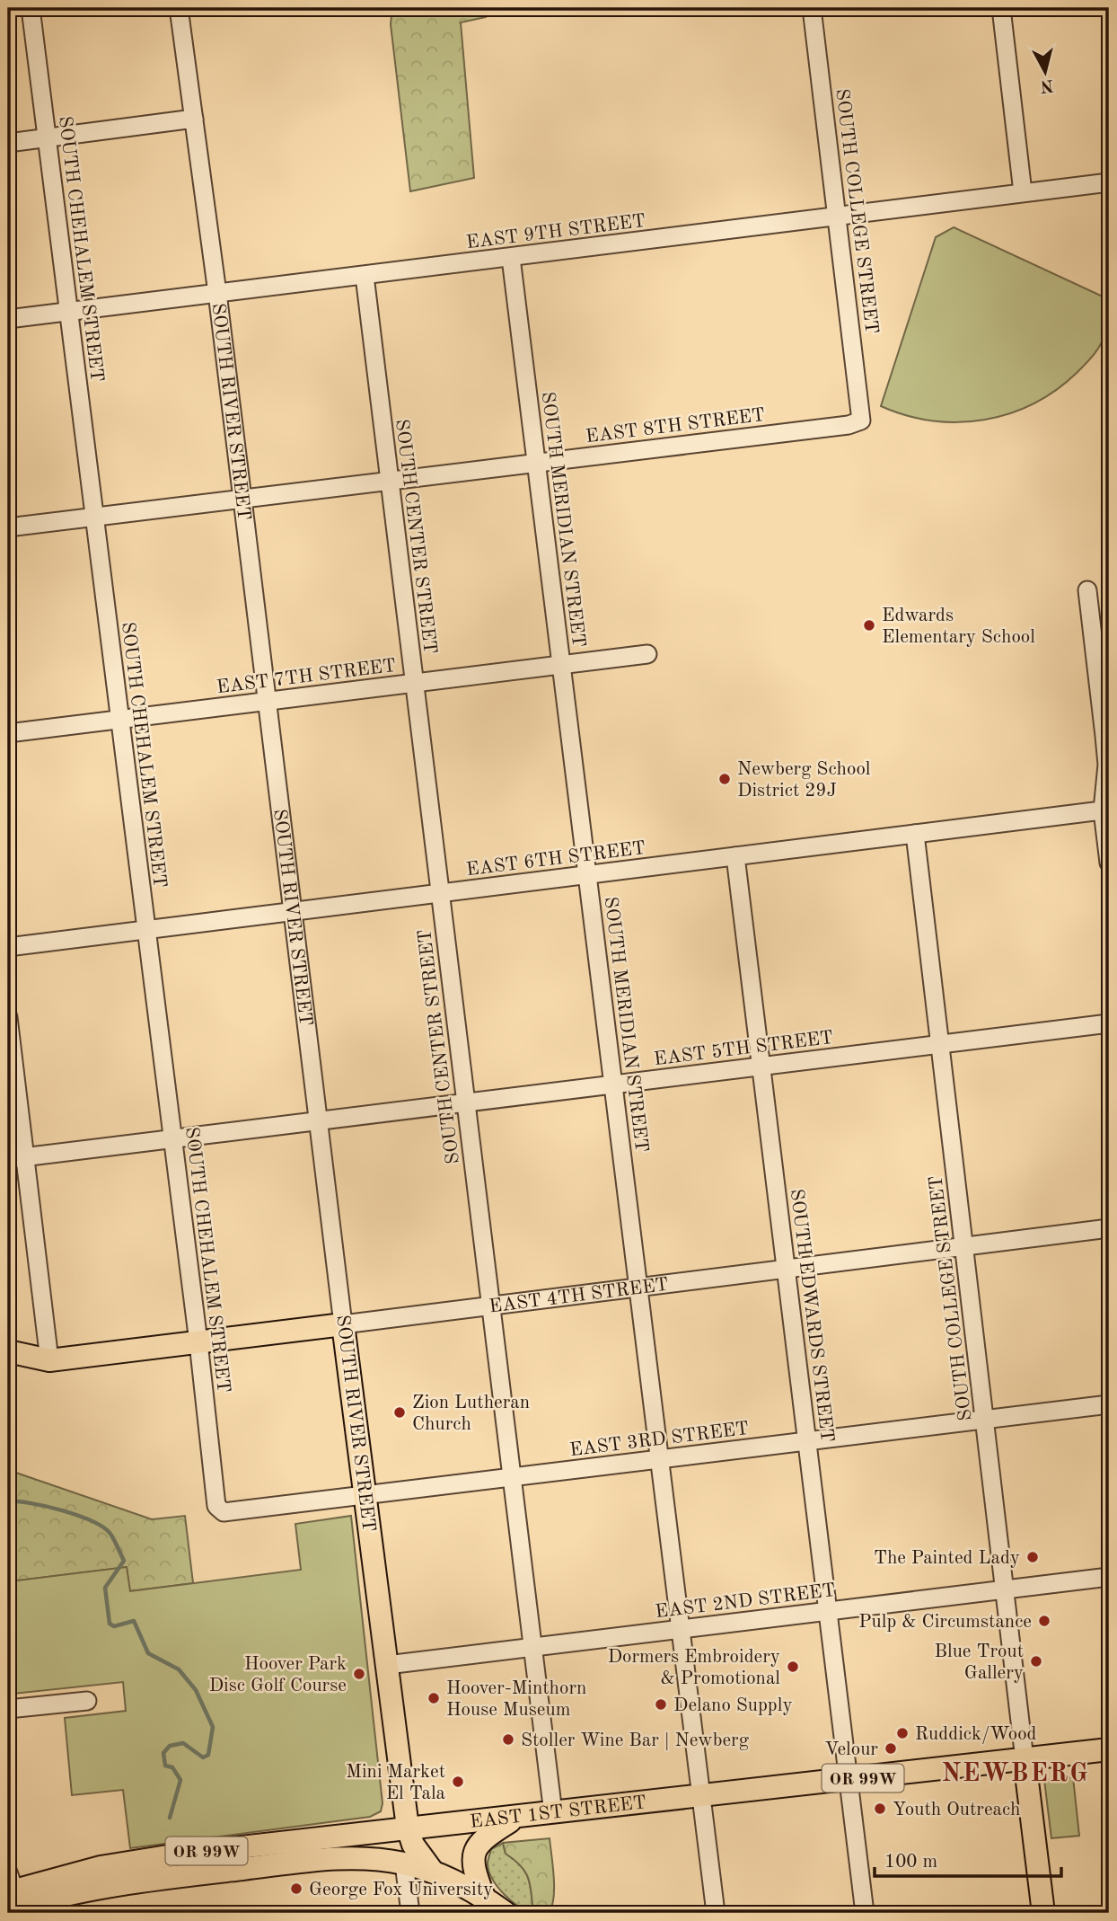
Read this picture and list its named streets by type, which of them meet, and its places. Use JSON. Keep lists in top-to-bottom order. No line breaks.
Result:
{"streets":{"main road":["SOUTH RIVER STREET","EAST 4TH STREET","OR 99W","EAST 1ST STREET"],"street":["SOUTH COLLEGE STREET","EAST 9TH STREET","SOUTH CHEHALEM STREET","EAST 8TH STREET","SOUTH MERIDIAN STREET","SOUTH CENTER STREET","EAST 7TH STREET","EAST 6TH STREET","EAST 5TH STREET","SOUTH EDWARDS STREET","EAST 3RD STREET","EAST 2ND STREET"]},"crossings":[["SOUTH COLLEGE STREET","EAST 9TH STREET"],["SOUTH COLLEGE STREET","EAST 8TH STREET"],["SOUTH COLLEGE STREET","EAST 6TH STREET"],["SOUTH COLLEGE STREET","EAST 5TH STREET"],["SOUTH COLLEGE STREET","EAST 4TH STREET"],["SOUTH COLLEGE STREET","EAST 3RD STREET"],["SOUTH COLLEGE STREET","EAST 2ND STREET"],["SOUTH COLLEGE STREET","EAST 1ST STREET"],["EAST 9TH STREET","SOUTH CHEHALEM STREET"],["EAST 9TH STREET","SOUTH RIVER STREET"],["EAST 9TH STREET","SOUTH MERIDIAN STREET"],["EAST 9TH STREET","SOUTH CENTER STREET"],["SOUTH CHEHALEM STREET","EAST 8TH STREET"],["SOUTH CHEHALEM STREET","EAST 7TH STREET"],["SOUTH CHEHALEM STREET","EAST 6TH STREET"],["SOUTH CHEHALEM STREET","EAST 5TH STREET"],["SOUTH CHEHALEM STREET","EAST 4TH STREET"],["SOUTH CHEHALEM STREET","EAST 3RD STREET"],["SOUTH RIVER STREET","EAST 8TH STREET"],["SOUTH RIVER STREET","EAST 7TH STREET"],["SOUTH RIVER STREET","EAST 6TH STREET"],["SOUTH RIVER STREET","EAST 5TH STREET"],["SOUTH RIVER STREET","EAST 4TH STREET"],["SOUTH RIVER STREET","EAST 3RD STREET"],["SOUTH RIVER STREET","EAST 2ND STREET"],["SOUTH RIVER STREET","EAST 1ST STREET"],["EAST 8TH STREET","SOUTH MERIDIAN STREET"],["EAST 8TH STREET","SOUTH CENTER STREET"],["SOUTH MERIDIAN STREET","EAST 7TH STREET"],["SOUTH MERIDIAN STREET","EAST 6TH STREET"],["SOUTH MERIDIAN STREET","EAST 5TH STREET"],["SOUTH MERIDIAN STREET","EAST 4TH STREET"],["SOUTH MERIDIAN STREET","EAST 3RD STREET"],["SOUTH MERIDIAN STREET","EAST 2ND STREET"],["SOUTH MERIDIAN STREET","EAST 1ST STREET"],["SOUTH CENTER STREET","EAST 7TH STREET"],["SOUTH CENTER STREET","EAST 6TH STREET"],["SOUTH CENTER STREET","EAST 5TH STREET"],["SOUTH CENTER STREET","EAST 4TH STREET"],["SOUTH CENTER STREET","EAST 3RD STREET"],["SOUTH CENTER STREET","EAST 2ND STREET"],["SOUTH CENTER STREET","EAST 1ST STREET"],["EAST 6TH STREET","SOUTH EDWARDS STREET"],["EAST 5TH STREET","SOUTH EDWARDS STREET"],["EAST 4TH STREET","SOUTH EDWARDS STREET"],["SOUTH EDWARDS STREET","EAST 3RD STREET"],["SOUTH EDWARDS STREET","EAST 2ND STREET"],["SOUTH EDWARDS STREET","EAST 1ST STREET"],["OR 99W","EAST 1ST STREET"]],"districts":["NEWBERG"],"places":["Edwards Elementary School","Newberg School District 29J","Zion Lutheran Church","The Painted Lady","Pulp & Circumstance","Blue Trout Gallery","Dormers Embroidery & Promotional","Hoover Park Disc Golf Course","Hoover-Minthorn House Museum","Delano Supply","Ruddick/Wood","Stoller Wine Bar | Newberg","Velour","Mini Market El Tala","Youth Outreach","George Fox University"],"scale_bar":"100 m","north":"bottom"}
